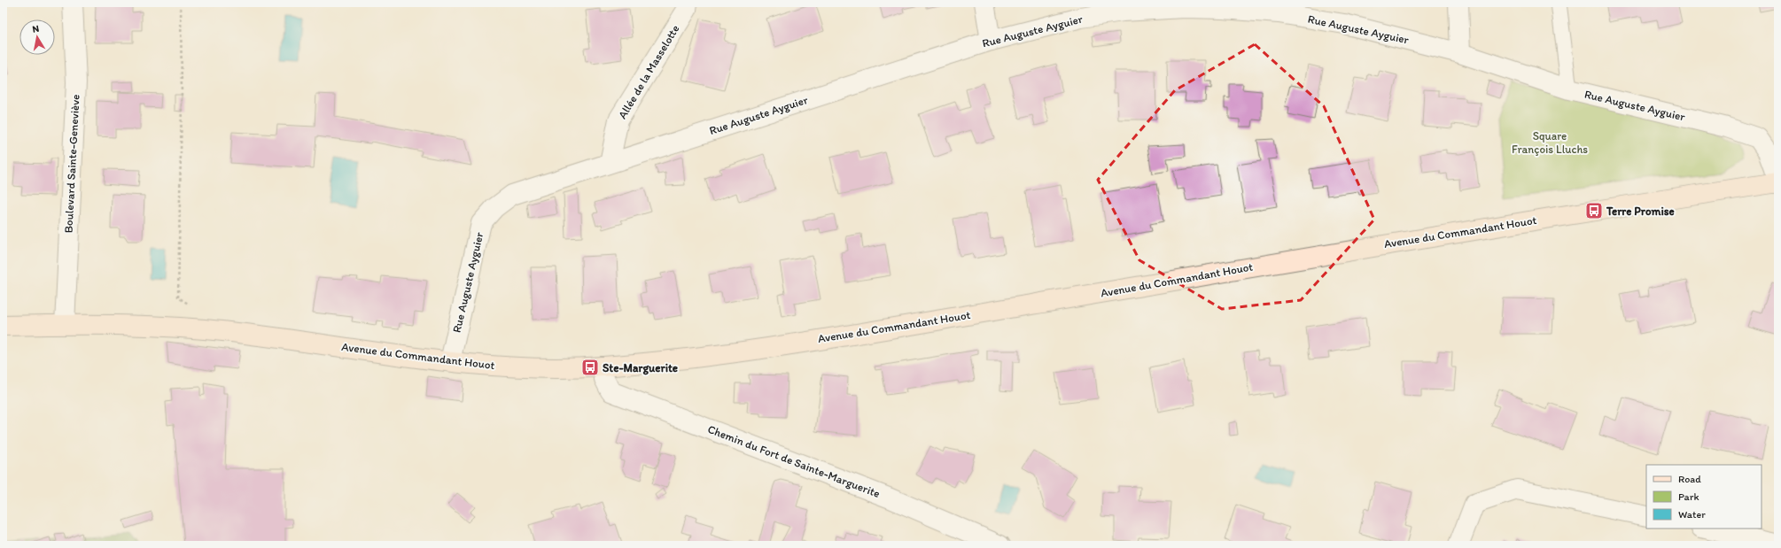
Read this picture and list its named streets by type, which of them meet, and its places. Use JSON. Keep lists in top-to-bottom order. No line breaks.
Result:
{"streets":{"main road":["Avenue du Commandant Houot"],"street":["Rue Auguste Ayguier","Allée de la Masselotte","Boulevard Sainte-Geneviève","Chemin du Fort de Sainte-Marguerite"]},"crossings":[["Rue Auguste Ayguier","Allée de la Masselotte"],["Rue Auguste Ayguier","Avenue du Commandant Houot"],["Boulevard Sainte-Geneviève","Avenue du Commandant Houot"],["Avenue du Commandant Houot","Chemin du Fort de Sainte-Marguerite"]],"parks":["Square François Lluchs"],"places":{"bus stop":["Terre Promise","Ste-Marguerite"]},"legend":["Road","Park","Water"],"north":"top"}
